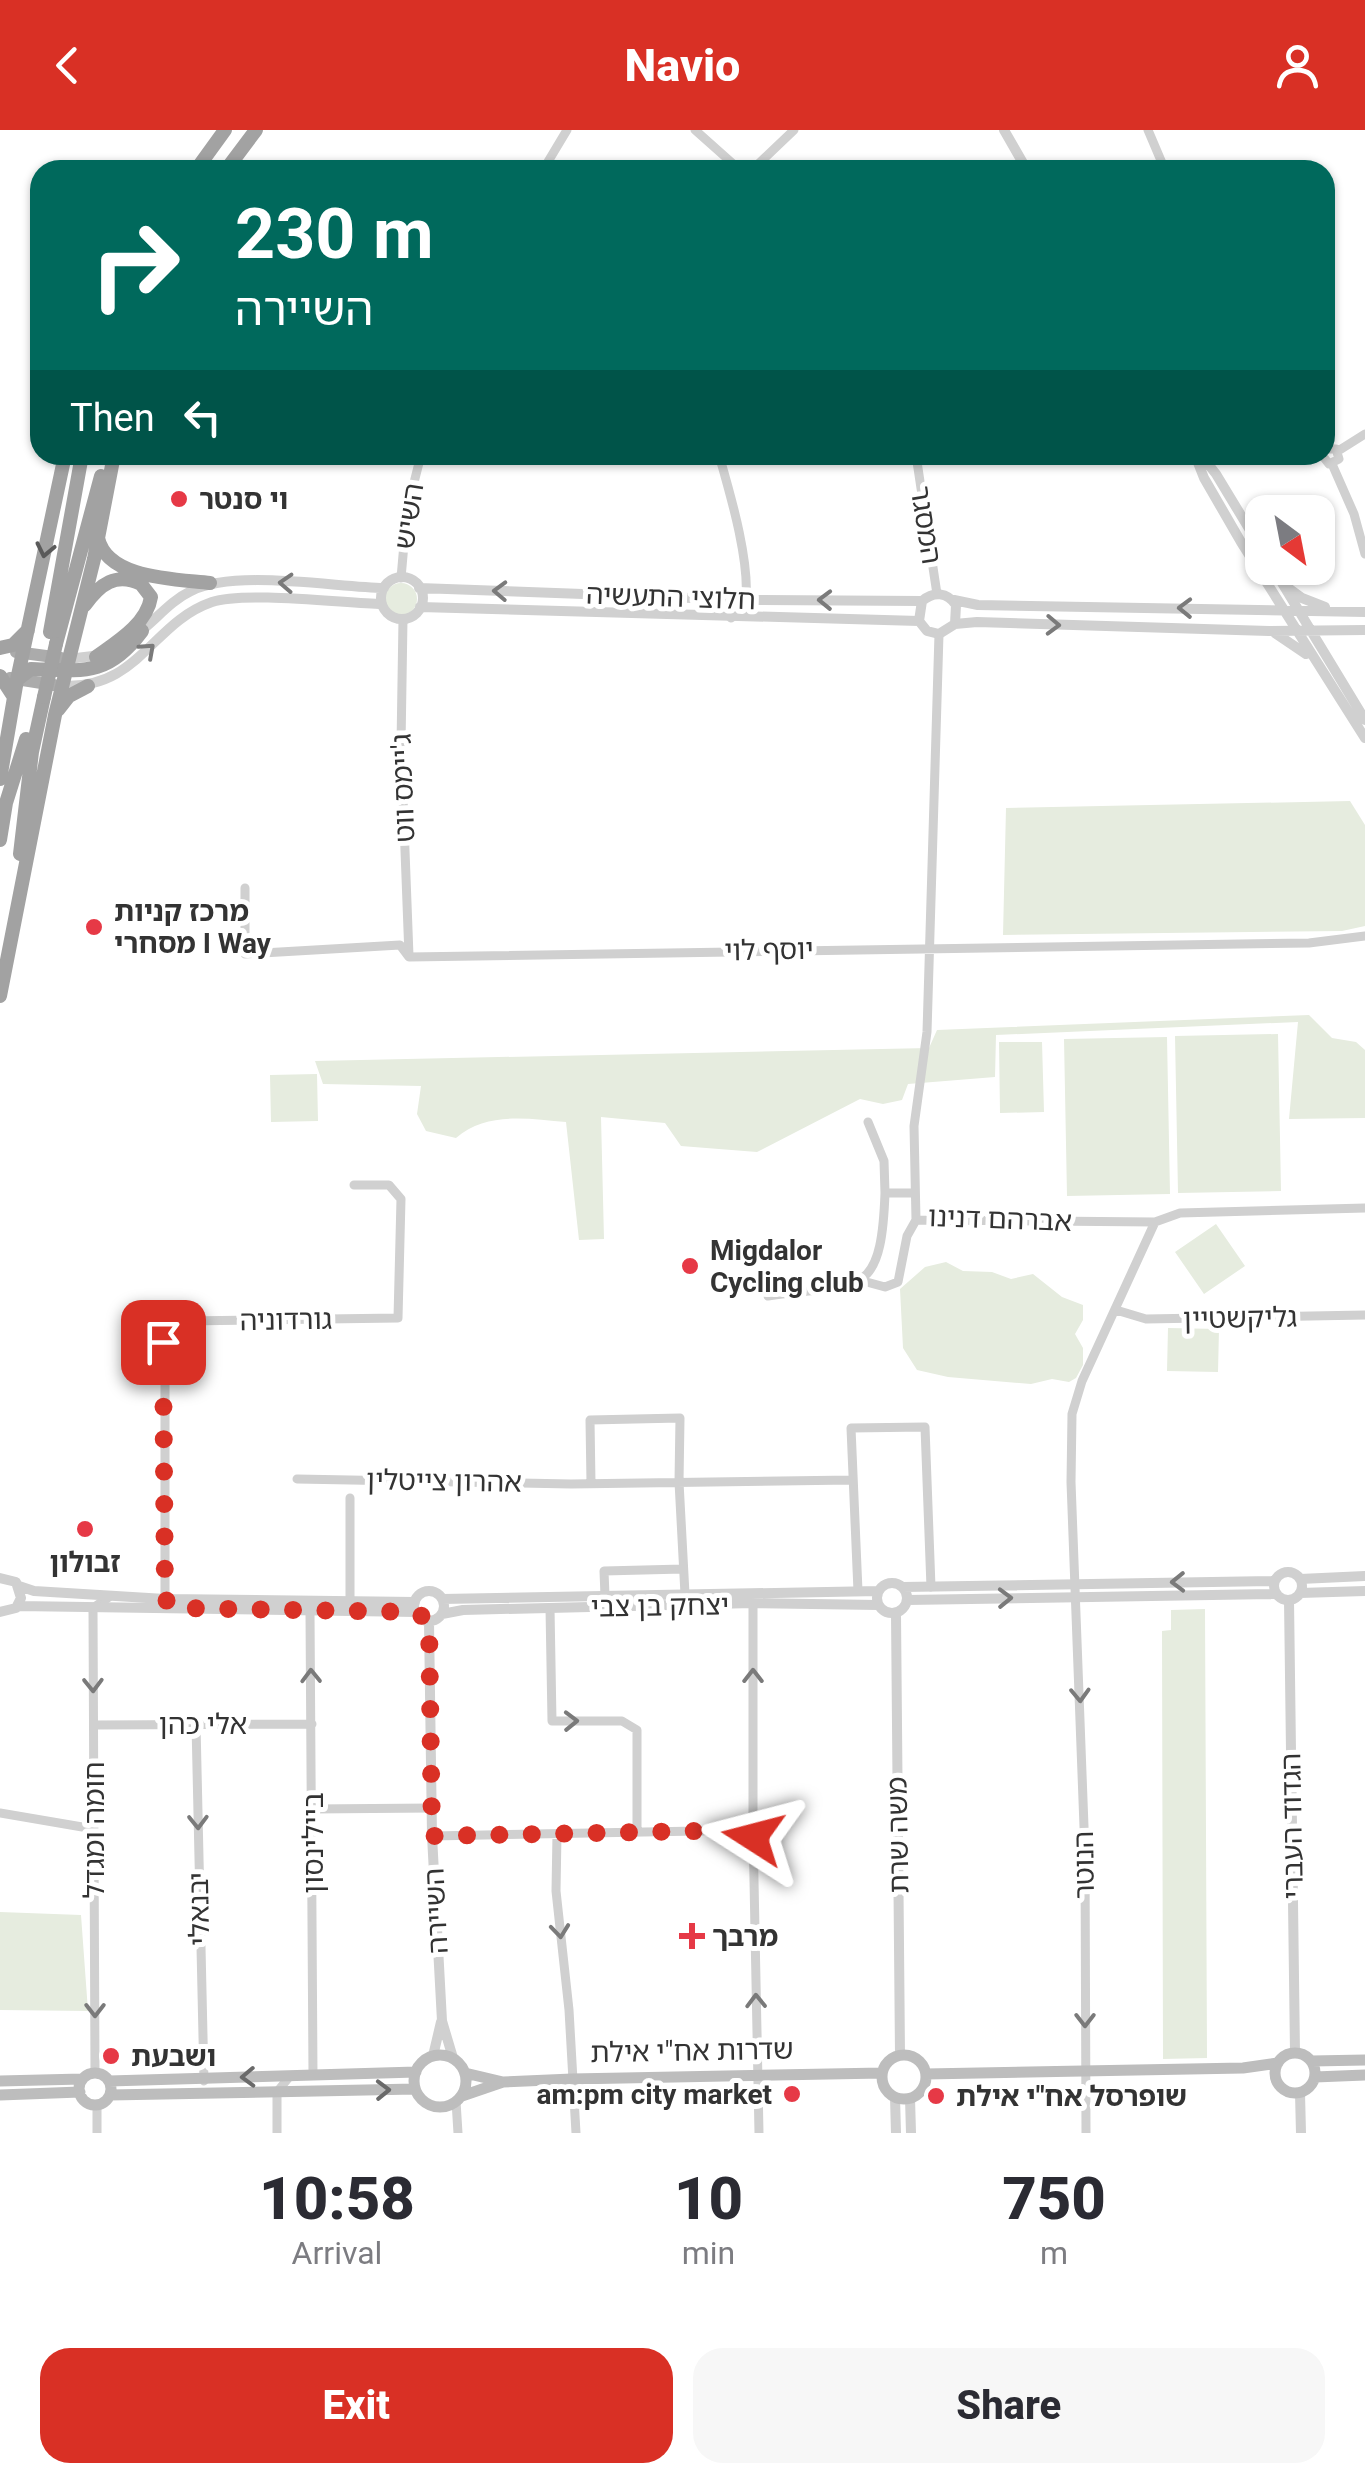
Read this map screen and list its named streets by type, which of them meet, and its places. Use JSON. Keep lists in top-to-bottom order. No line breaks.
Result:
{"streets":{"main road":["שדרות אח\"י אילת"],"street":["השיש","המסגר","חלוצי התעשיה","ג'יימס ווט","יוסף לוי","אברהם דנינו","גליקשטיין","גורדוניה","אהרון צייטלין","יצחק בן צבי","אלי כהן","הגדוד העברי","חומה ומגדל","משה שרת","ביילינסון","הנוטר","יבנאלי","השיירה"]},"crossings":[["השיש","חלוצי התעשיה"],["השיש","ג'יימס ווט"],["המסגר","חלוצי התעשיה"],["המסגר","אברהם דנינו"],["חלוצי התעשיה","ג'יימס ווט"],["חלוצי התעשיה","אברהם דנינו"],["ג'יימס ווט","יוסף לוי"],["יוסף לוי","אברהם דנינו"],["יצחק בן צבי","משה שרת"],["יצחק בן צבי","השיירה"],["אלי כהן","חומה ומגדל"],["אלי כהן","ביילינסון"],["אלי כהן","יבנאלי"],["משה שרת","שדרות אח\"י אילת"],["השיירה","שדרות אח\"י אילת"]],"one_way":["חומה ומגדל","הנוטר","יבנאלי"],"places":{"other":["וי סנטר","מרכז קניות מסחרי I Way","Migdalor Cycling club","זבולון","ושבעת","am:pm city market","שופרסל אח\"י אילת"],"health":["מרבך"]},"north":"bottom right","page":{"header":"Navio","turn":["230 m","השיירה"],"then":"Then","eta":["10:58","Arrival","10","min","750","m"],"buttons":["Exit","Share"]}}
